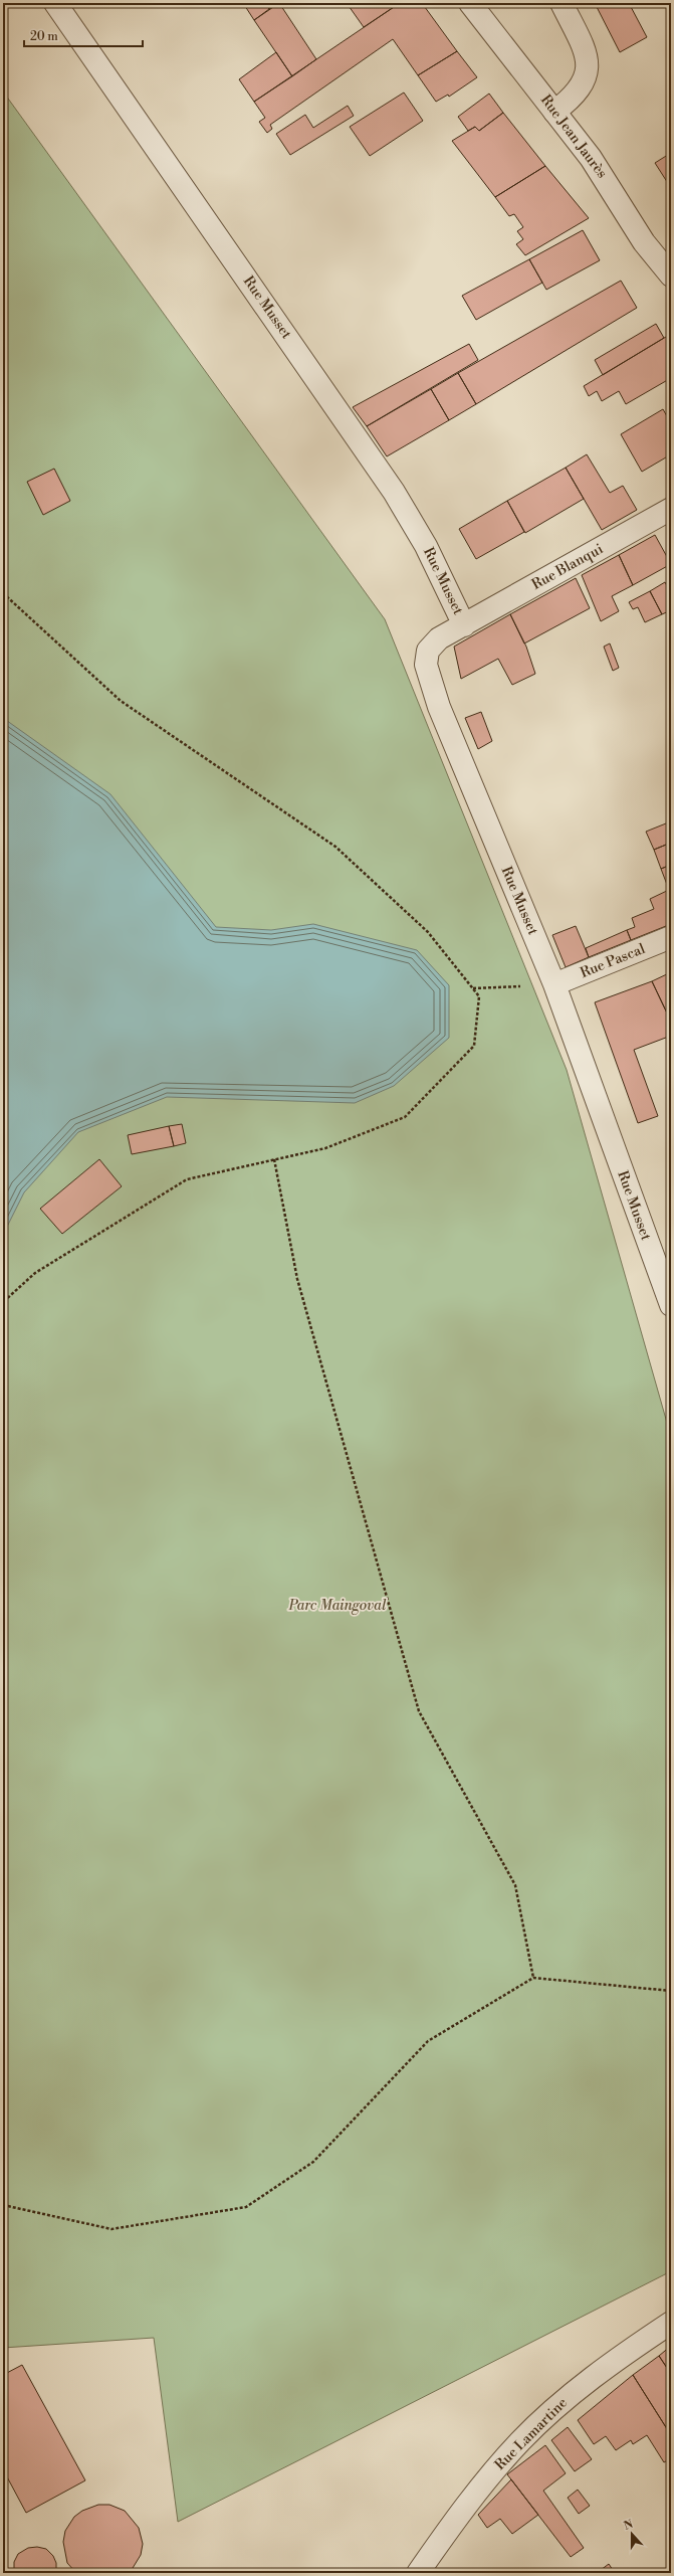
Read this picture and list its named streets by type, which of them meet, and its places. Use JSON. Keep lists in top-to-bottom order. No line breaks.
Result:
{"streets":{"street":["Rue Jean Jaurès","Rue Musset","Rue Blanqui","Rue Pascal","Rue Lamartine"]},"crossings":[["Rue Musset","Rue Blanqui"],["Rue Musset","Rue Pascal"]],"parks":["Parc Maingoval"],"scale_bar":"20 m","north":"top"}
